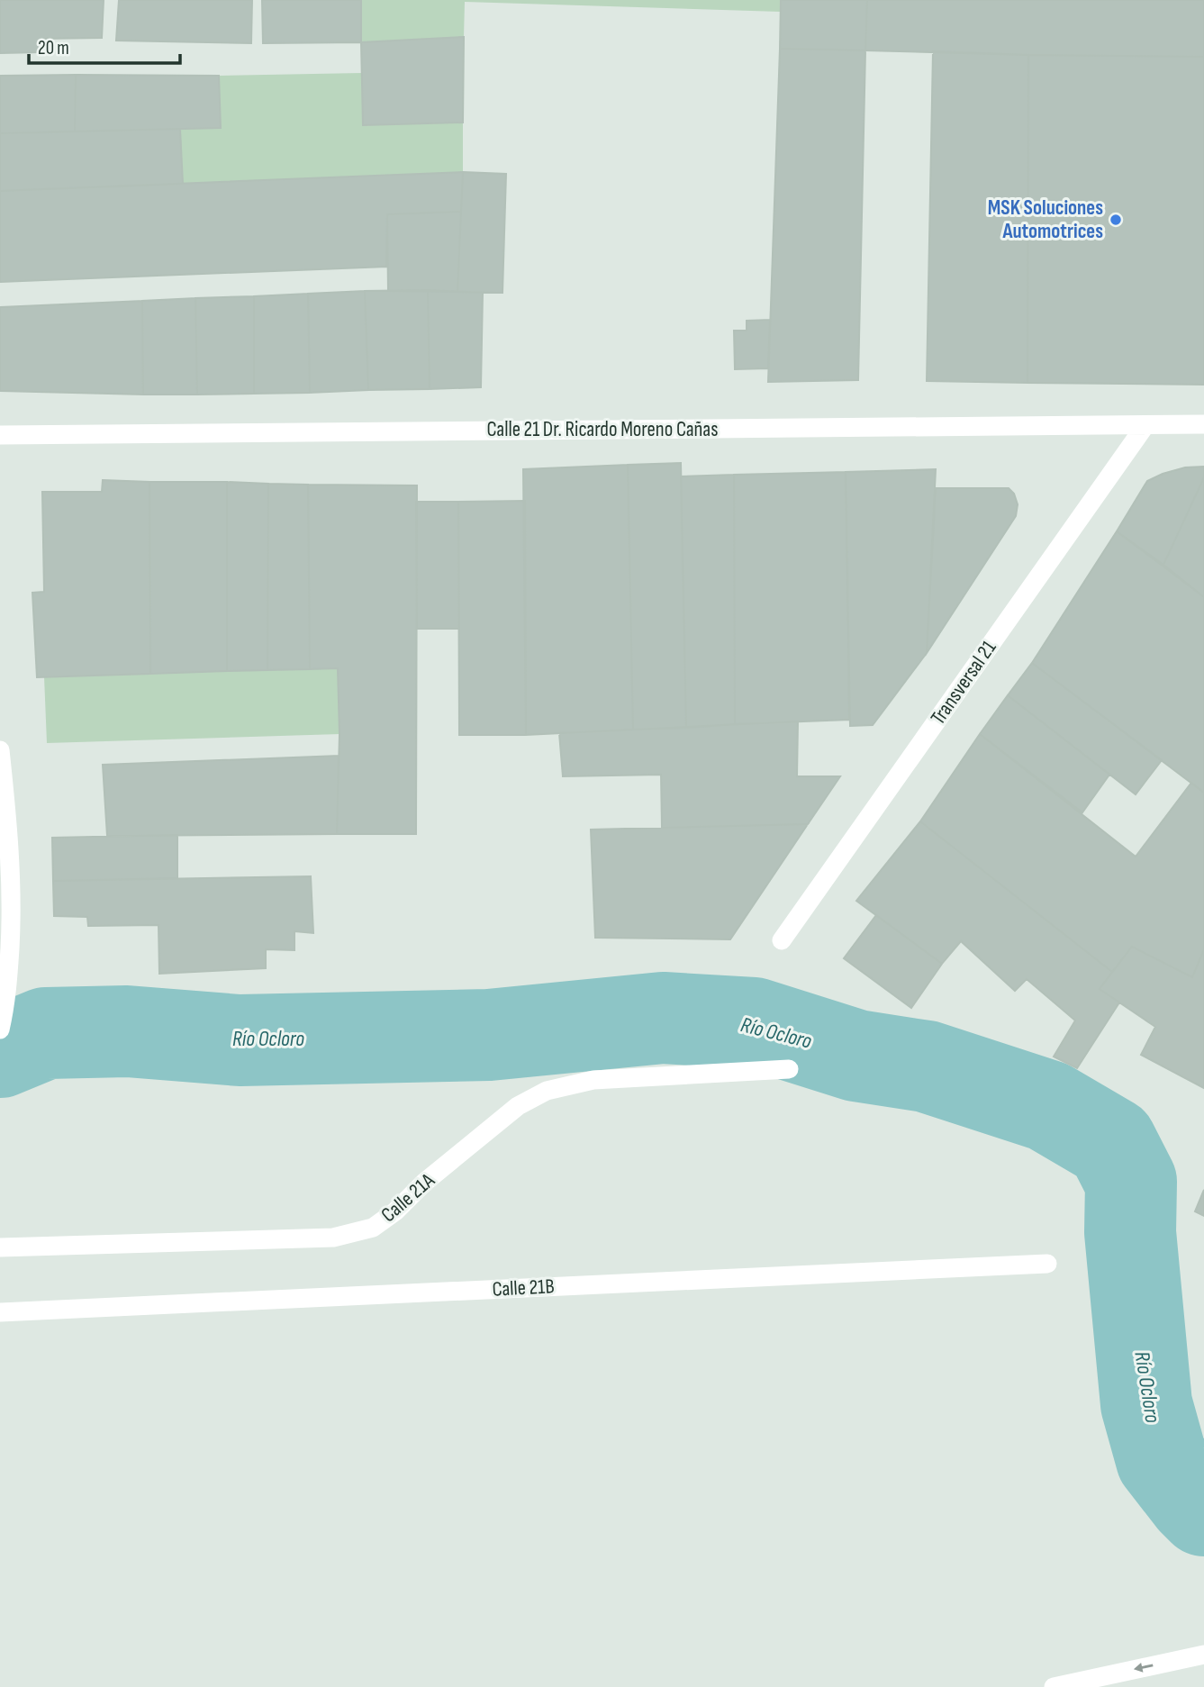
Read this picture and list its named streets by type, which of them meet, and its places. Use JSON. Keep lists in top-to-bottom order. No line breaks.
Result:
{"streets":{"street":["Calle 21 Dr. Ricardo Moreno Cañas","Transversal 21","Calle 21A","Calle 21B"]},"crossings":[["Calle 21 Dr. Ricardo Moreno Cañas","Transversal 21"]],"water":["Río Ocloro"],"places":["MSK Soluciones Automotrices"],"scale_bar":"20 m"}
